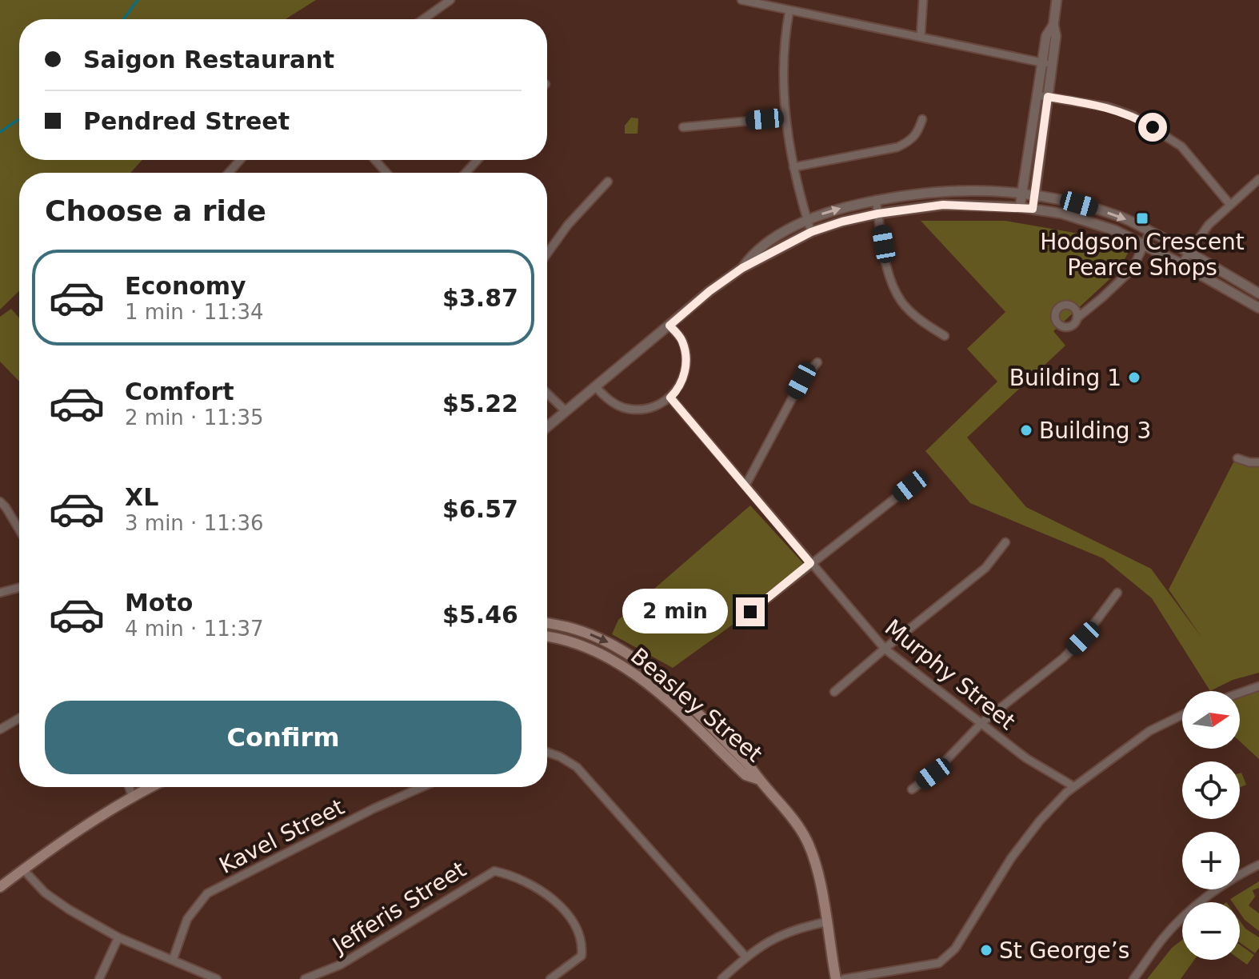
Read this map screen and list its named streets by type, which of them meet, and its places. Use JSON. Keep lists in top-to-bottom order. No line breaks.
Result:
{"streets":{"main road":["Beasley Street"],"street":["Murphy Street","Kavel Street","Jefferis Street"]},"places":{"transit":["Hodgson Crescent Pearce Shops"],"other":["Building 1","Building 3","St George’s"]},"north":"right","page":{"banner":["Saigon Restaurant","Pendred Street"],"heading":"Choose a ride","list":[{"name":"Economy","note":"1 min · 11:34","value":"$3.87"},{"name":"Comfort","note":"2 min · 11:35","value":"$5.22"},{"name":"XL","note":"3 min · 11:36","value":"$6.57"},{"name":"Moto","note":"4 min · 11:37","value":"$5.46"}],"bubble":"2 min","buttons":"Confirm","map_buttons":["+","−"]}}
